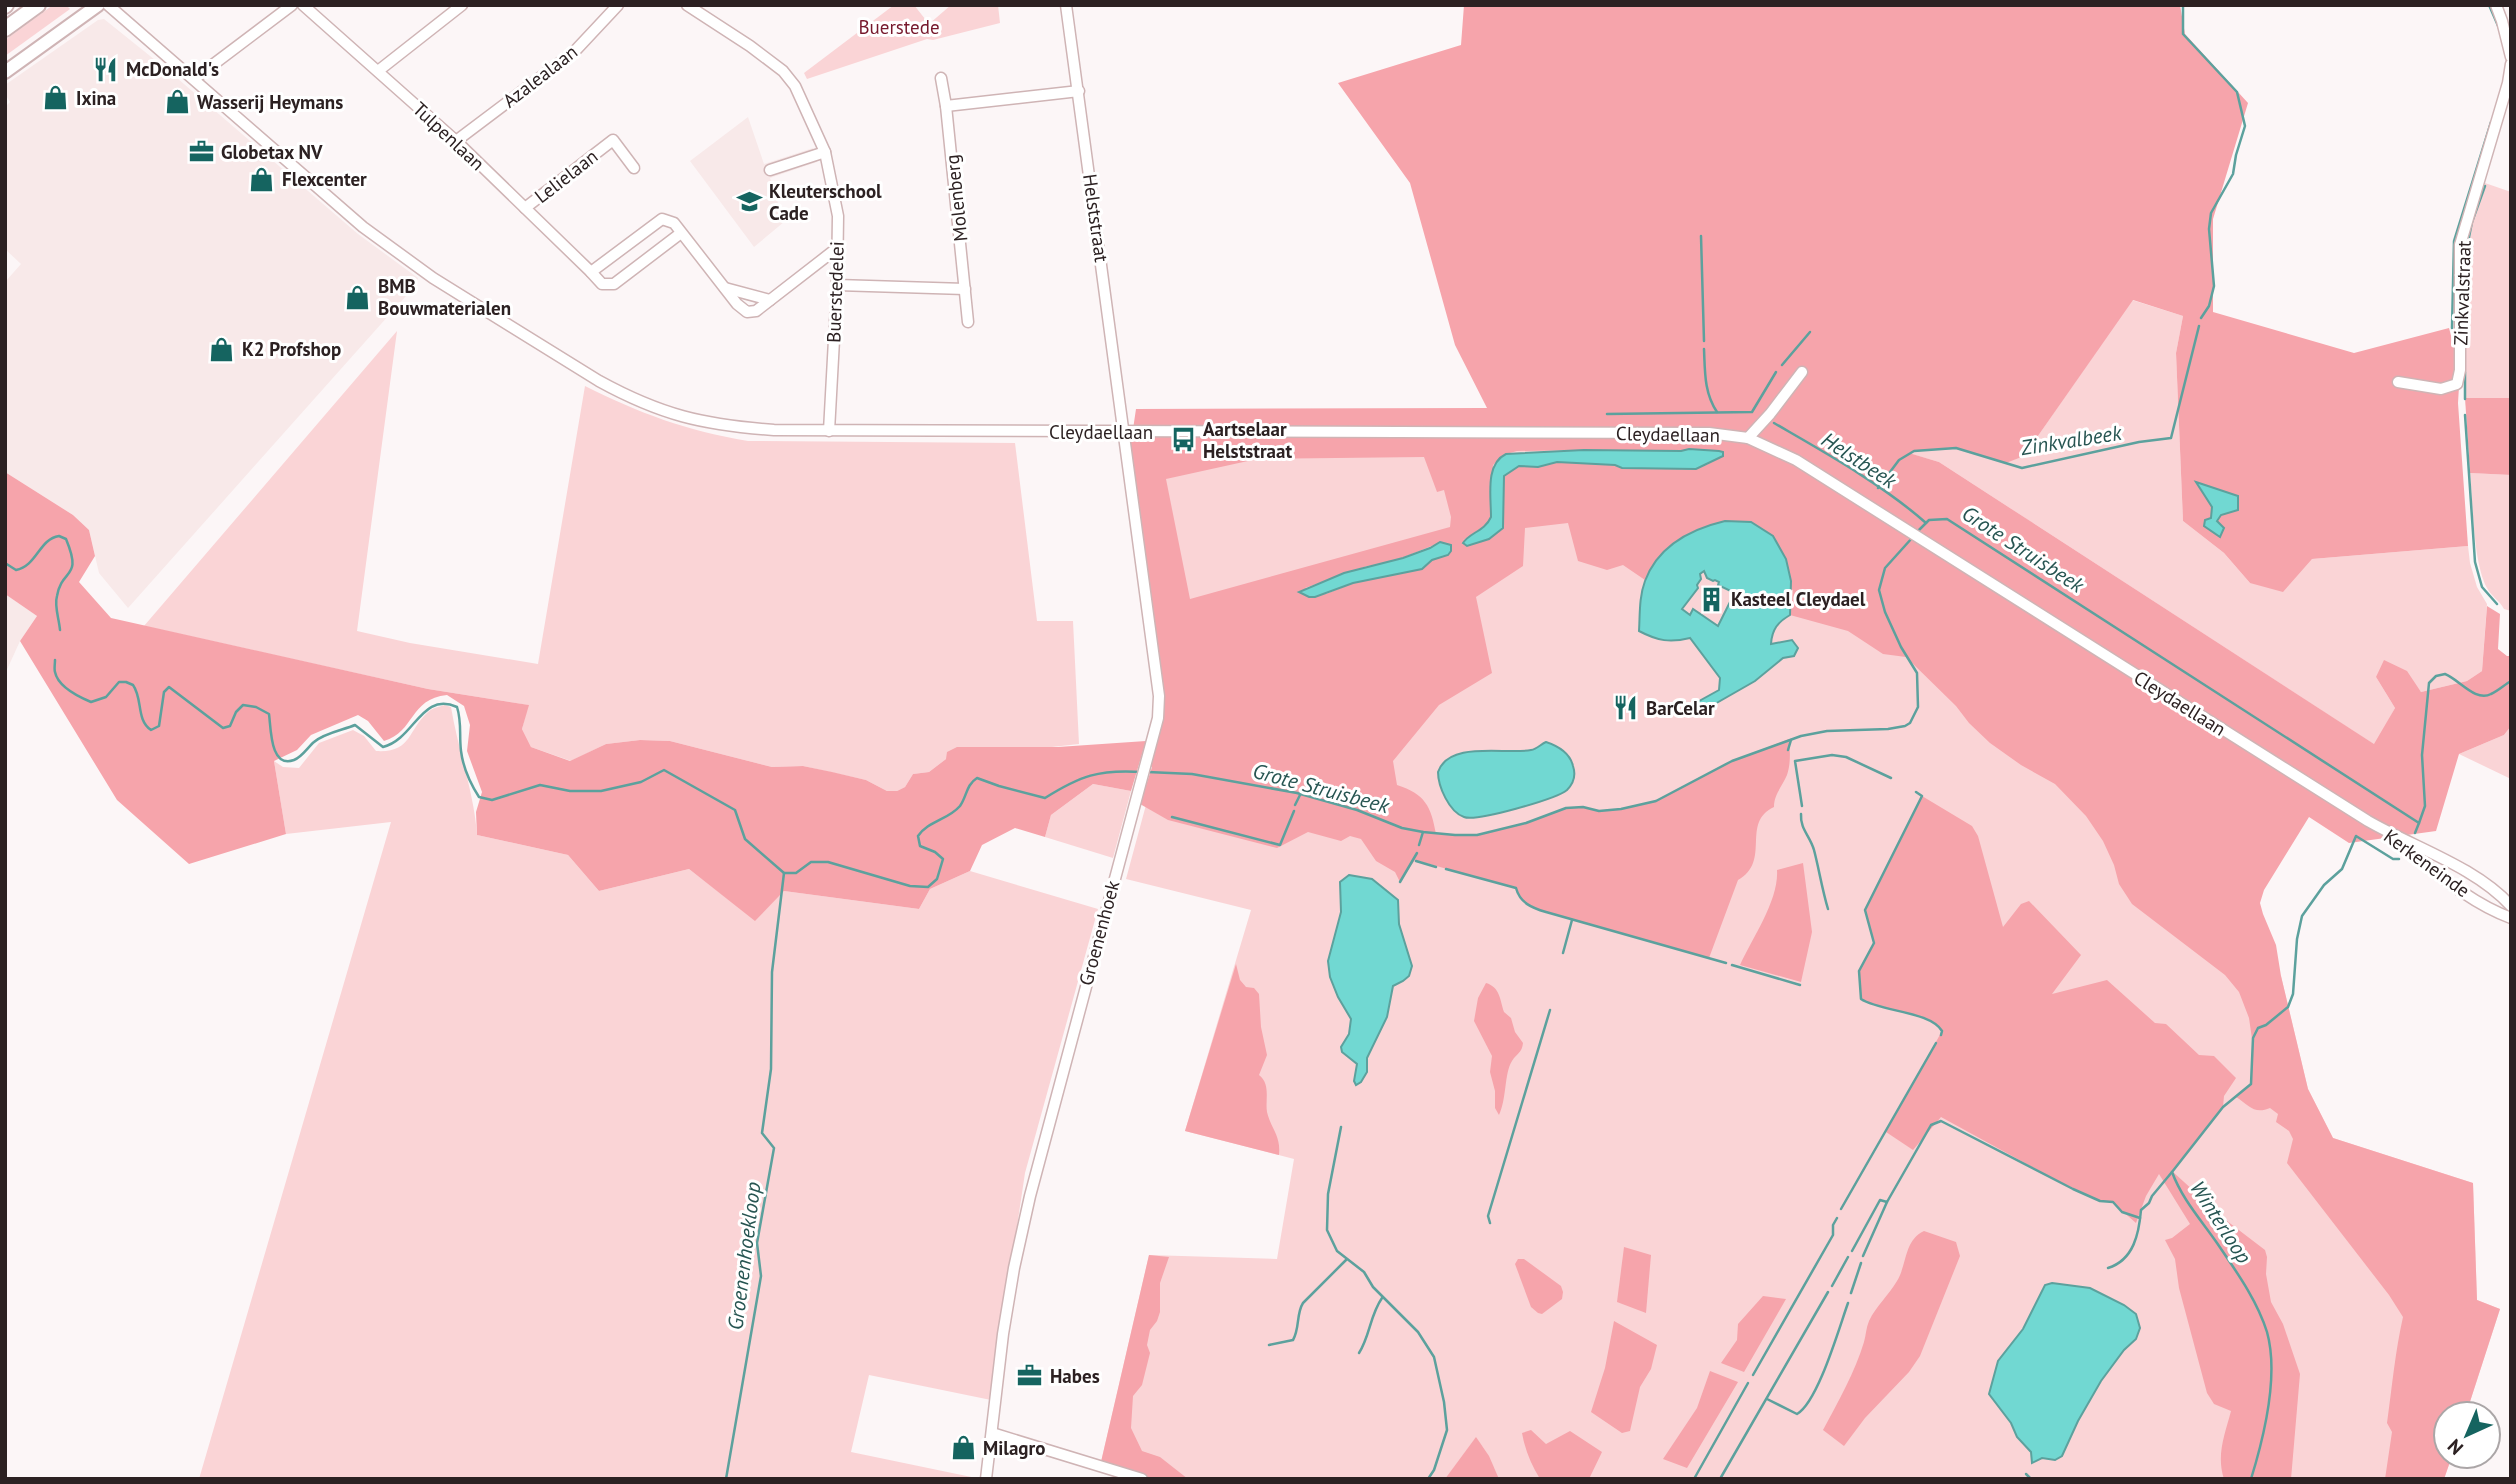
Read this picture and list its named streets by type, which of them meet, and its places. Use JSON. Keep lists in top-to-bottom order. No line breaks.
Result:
{"streets":{"street":["Azalealaan","Tulpenlaan","Lelielaan","Molenberg","Helststraat","Buerstedelei","Zinkvalstraat","Cleydaellaan","Kerkeneinde","Groenenhoek"]},"crossings":[["Azalealaan","Tulpenlaan"],["Tulpenlaan","Lelielaan"],["Helststraat","Cleydaellaan"],["Helststraat","Groenenhoek"],["Buerstedelei","Cleydaellaan"],["Cleydaellaan","Kerkeneinde"],["Cleydaellaan","Groenenhoek"]],"water":["Zinkvalbeek","Helstbeek","Grote Struisbeek","Winterloop","Groenenhoekloop"],"parks":["Buerstede"],"places":{"restaurant":["McDonald's","BarCelar"],"shop":["Ixina","Wasserij Heymans","Flexcenter","BMB Bouwmaterialen","K2 Profshop","Milagro"],"office":["Globetax NV","Habes"],"school or university":["Kleuterschool Cade"],"bus stop":["Aartselaar Helststraat"],"building":["Kasteel Cleydael"]},"north":"bottom left"}
